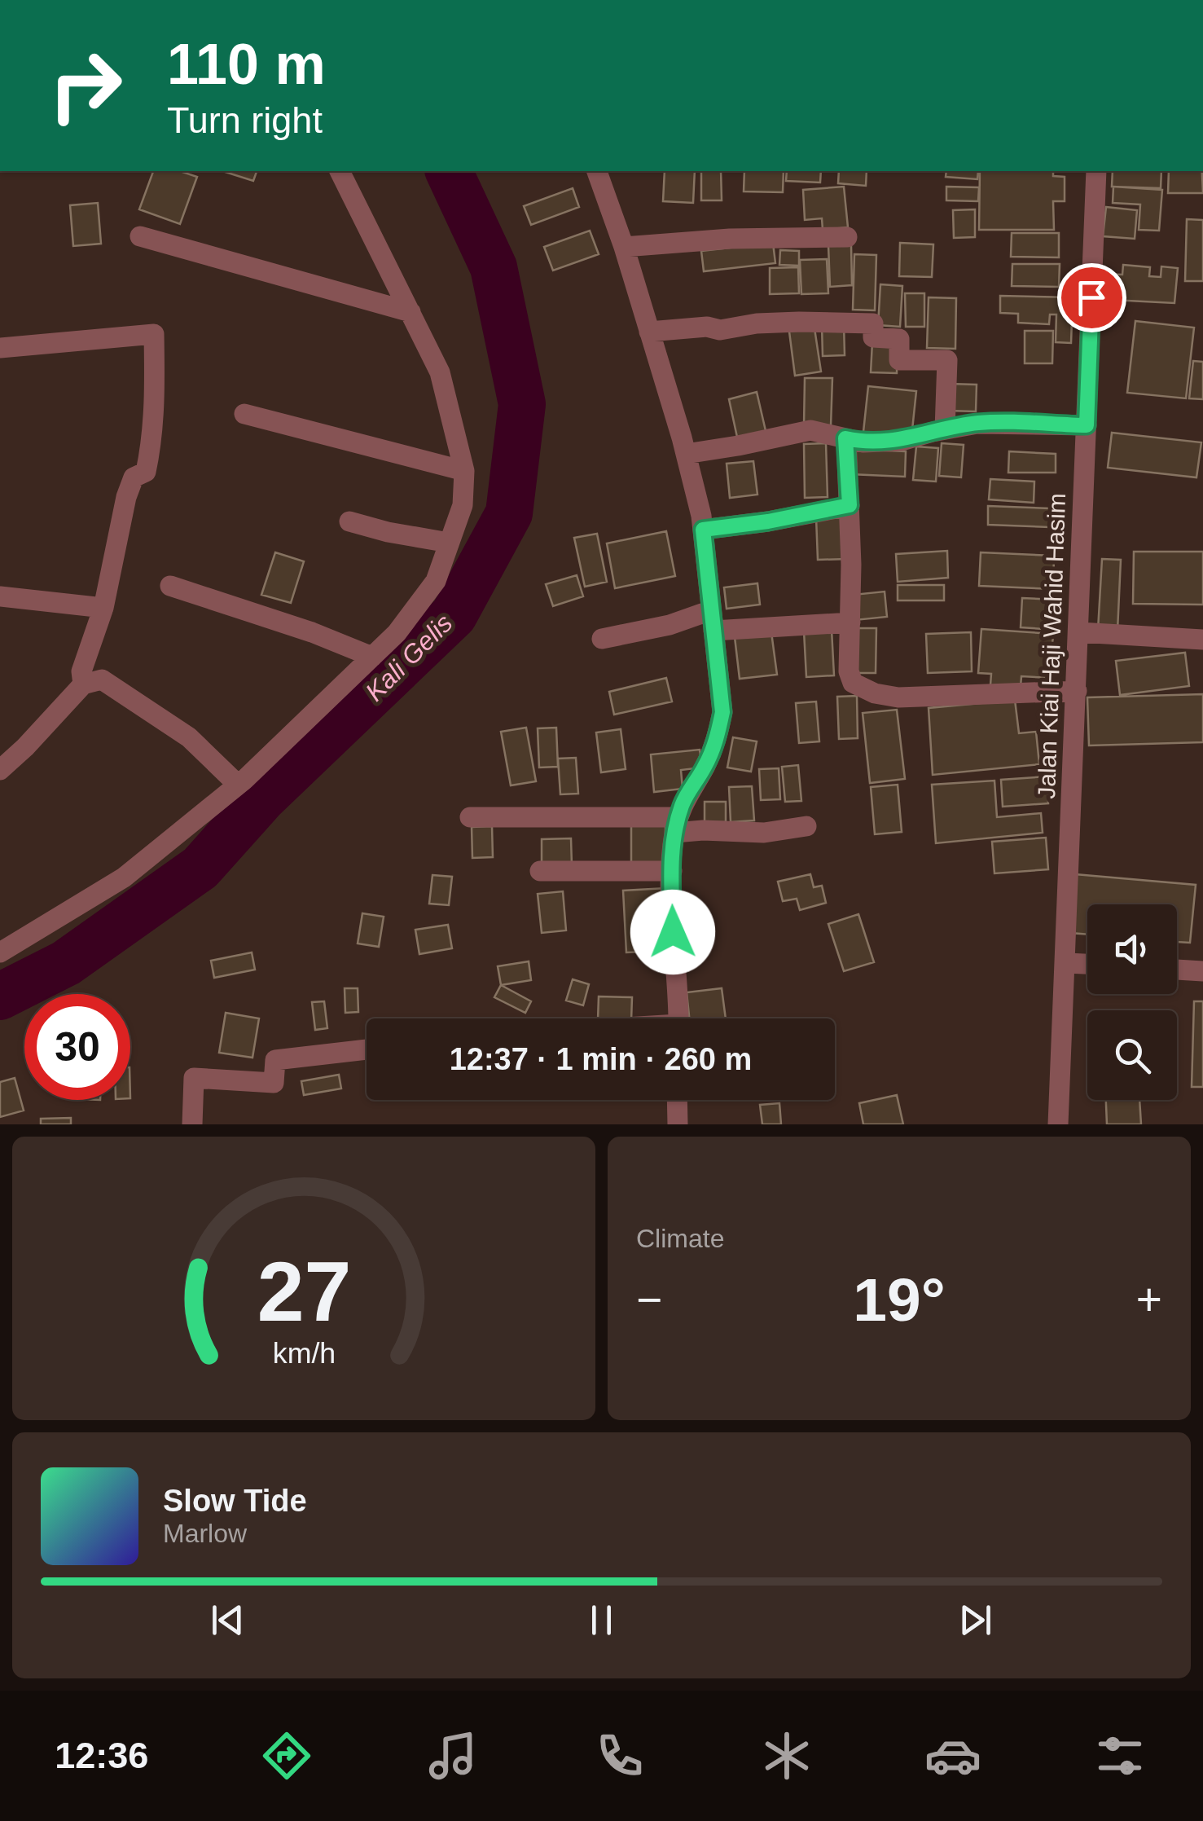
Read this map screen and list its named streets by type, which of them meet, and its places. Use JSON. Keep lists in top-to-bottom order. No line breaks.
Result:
{"streets":{"street":["Jalan Kiai Haji Wahid Hasim"]},"water":["Kali Gelis"],"page":{"turn":["110 m","Turn right"],"limit":"30","trip":"12:37 · 1 min · 260 m","tile":"Climate","heat":["−","19°","+"],"song":["Slow Tide","Marlow"],"tabs":"12:36","gauge":["27","km/h"]}}
